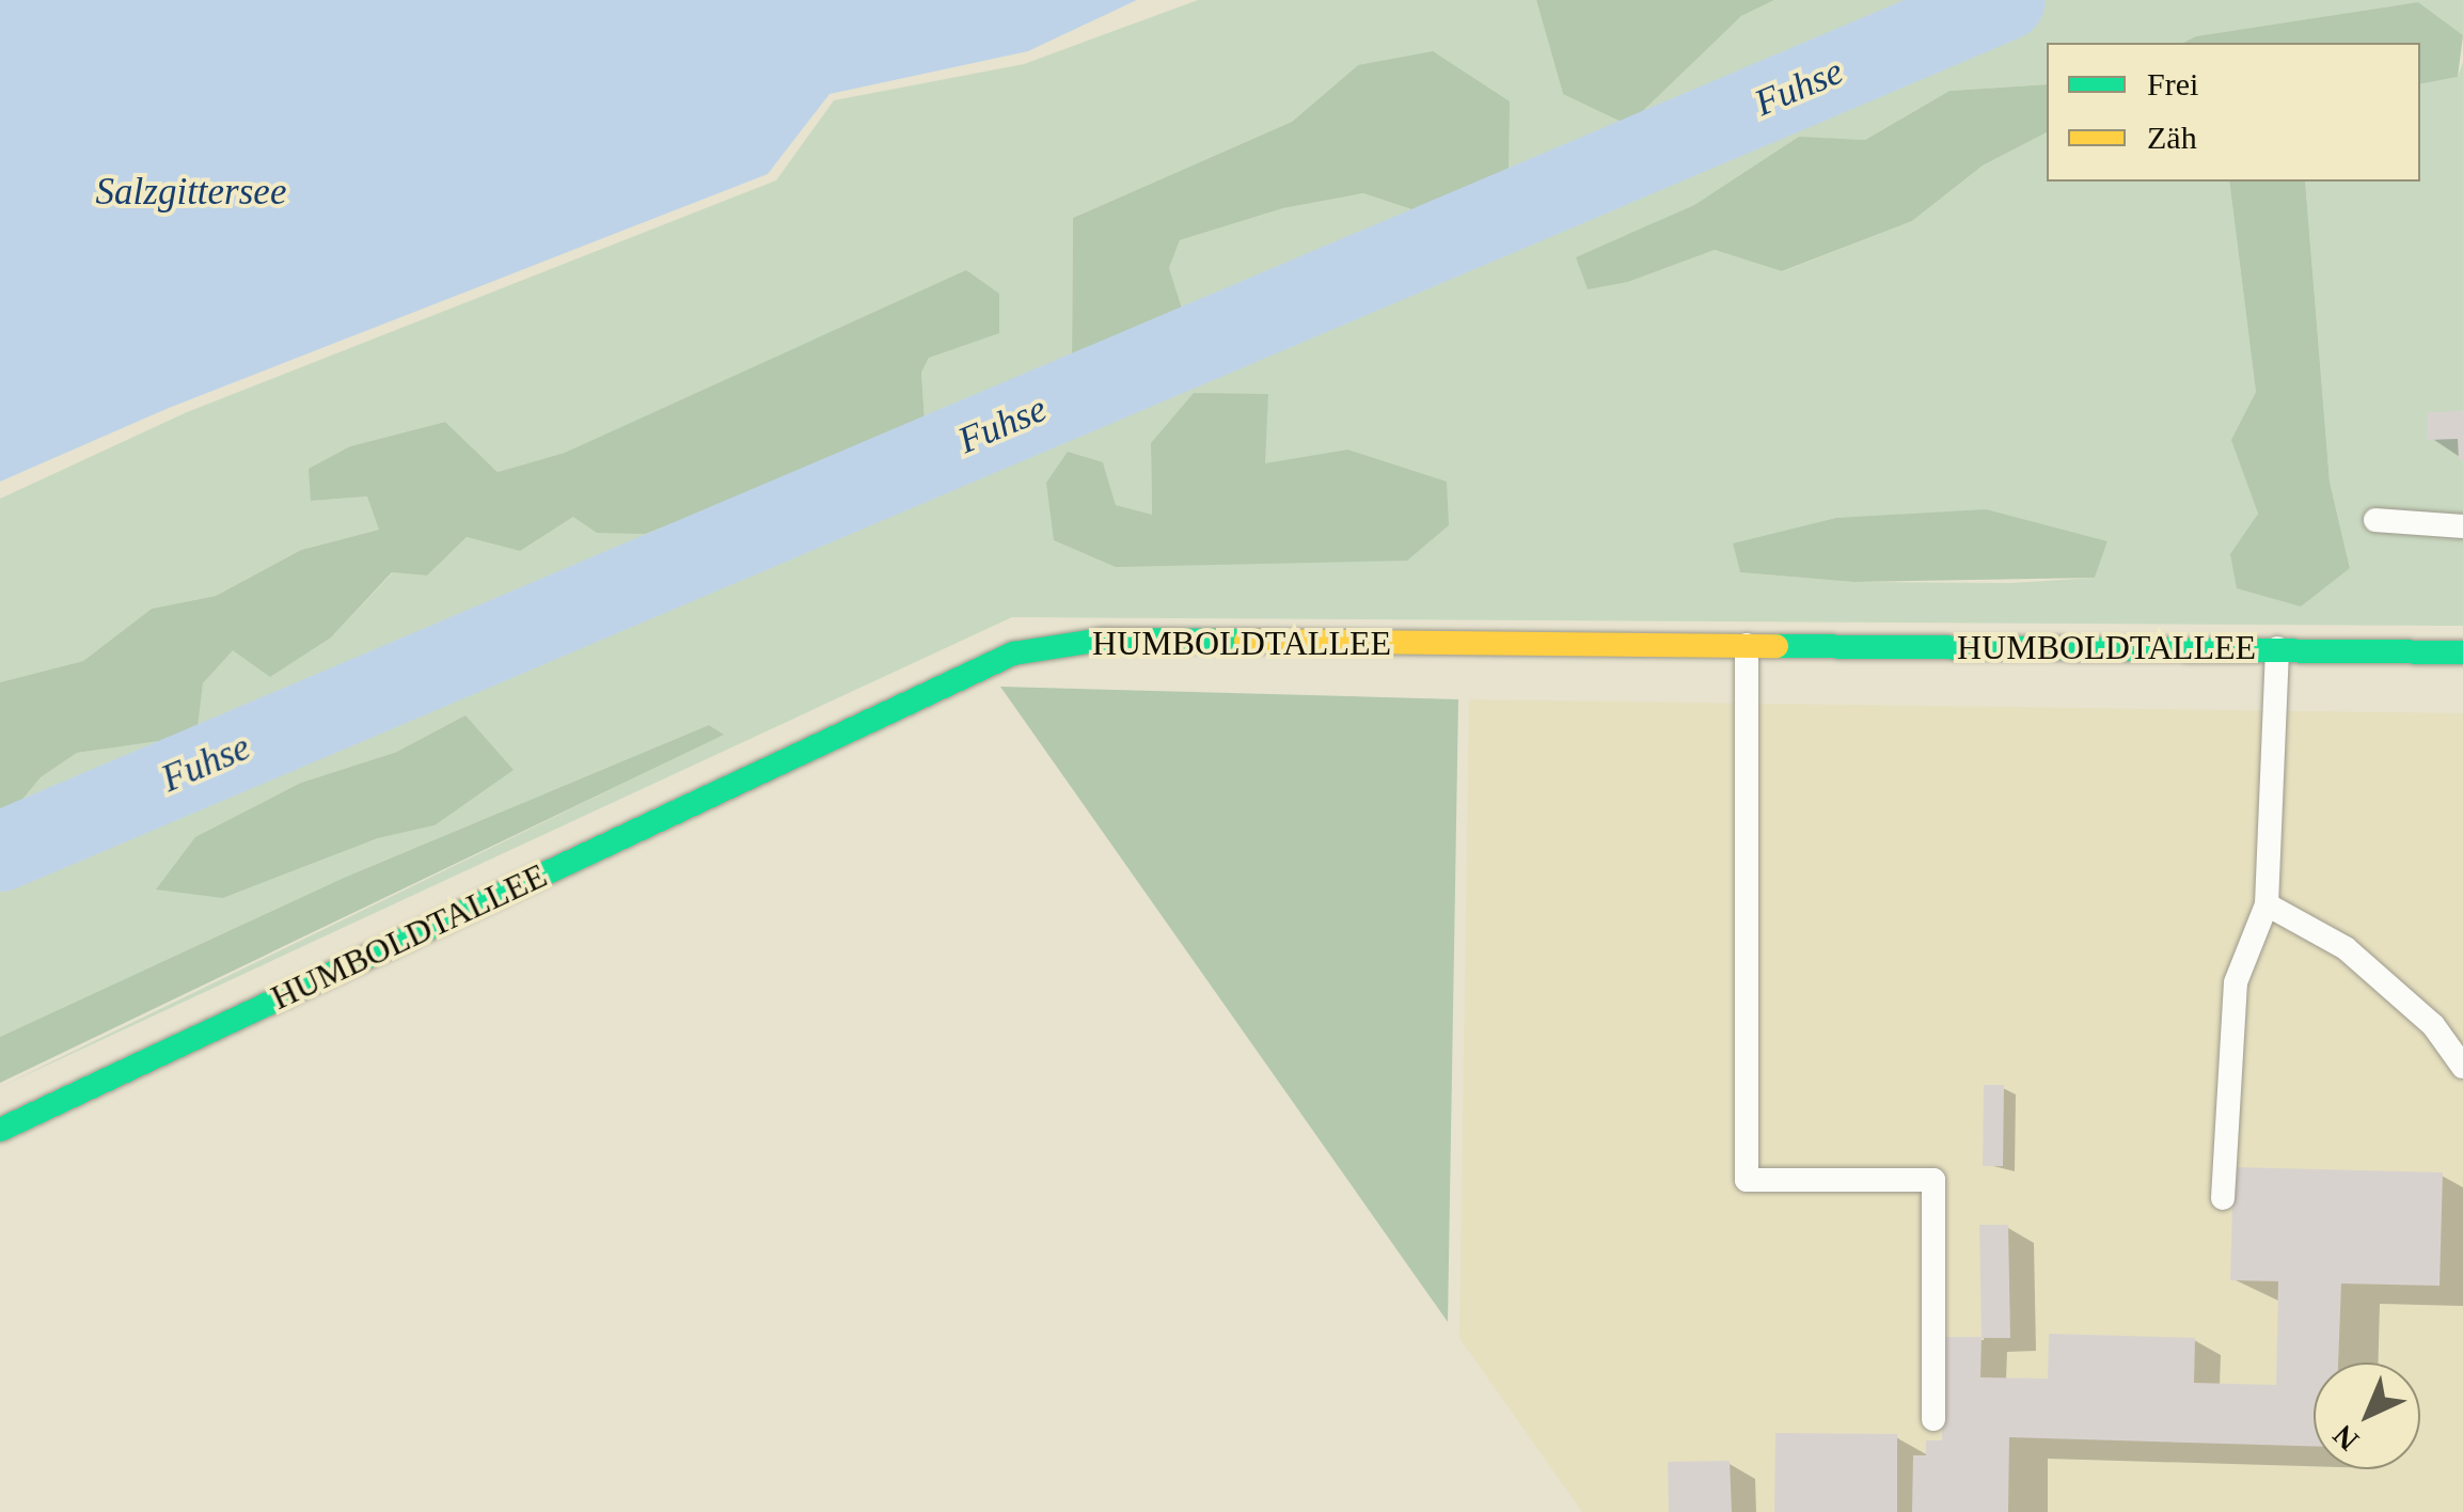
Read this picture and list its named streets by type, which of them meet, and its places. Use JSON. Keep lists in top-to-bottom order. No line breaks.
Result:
{"streets":{"street":["HUMBOLDTALLEE"]},"water":["Fuhse","Salzgittersee"],"legend":["Frei","Zäh"],"north":"bottom left"}
